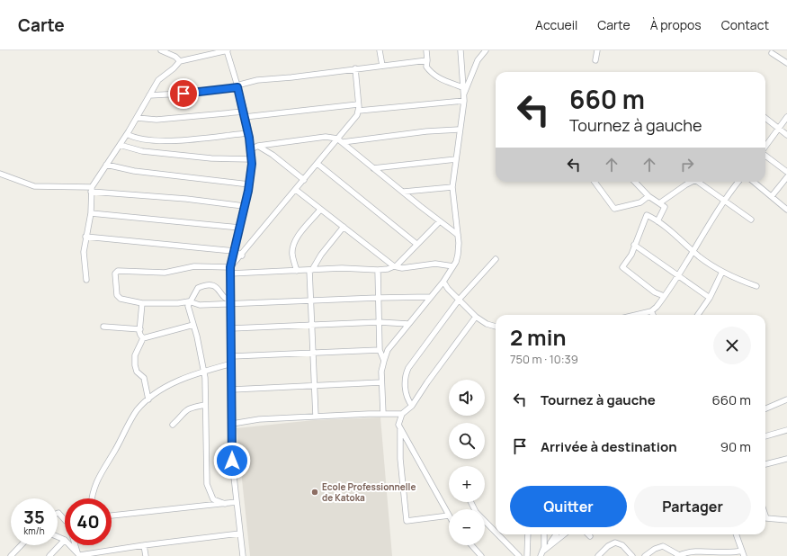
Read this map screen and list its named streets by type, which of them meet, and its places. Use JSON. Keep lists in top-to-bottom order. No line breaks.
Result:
{"places":["Ecole Professionnelle de Katoka"],"page":{"header":"Carte","nav":["Accueil","Carte","À propos","Contact"],"turn":["660 m","Tournez à gauche"],"heading":["2 min","750 m · 10:39"],"list":[{"name":"Tournez à gauche","value":"660 m"},{"name":"Arrivée à destination","value":"90 m"}],"map_buttons":["+","−"],"buttons":["Quitter","Partager"],"speed":"35 km/h","limit":"40"}}
